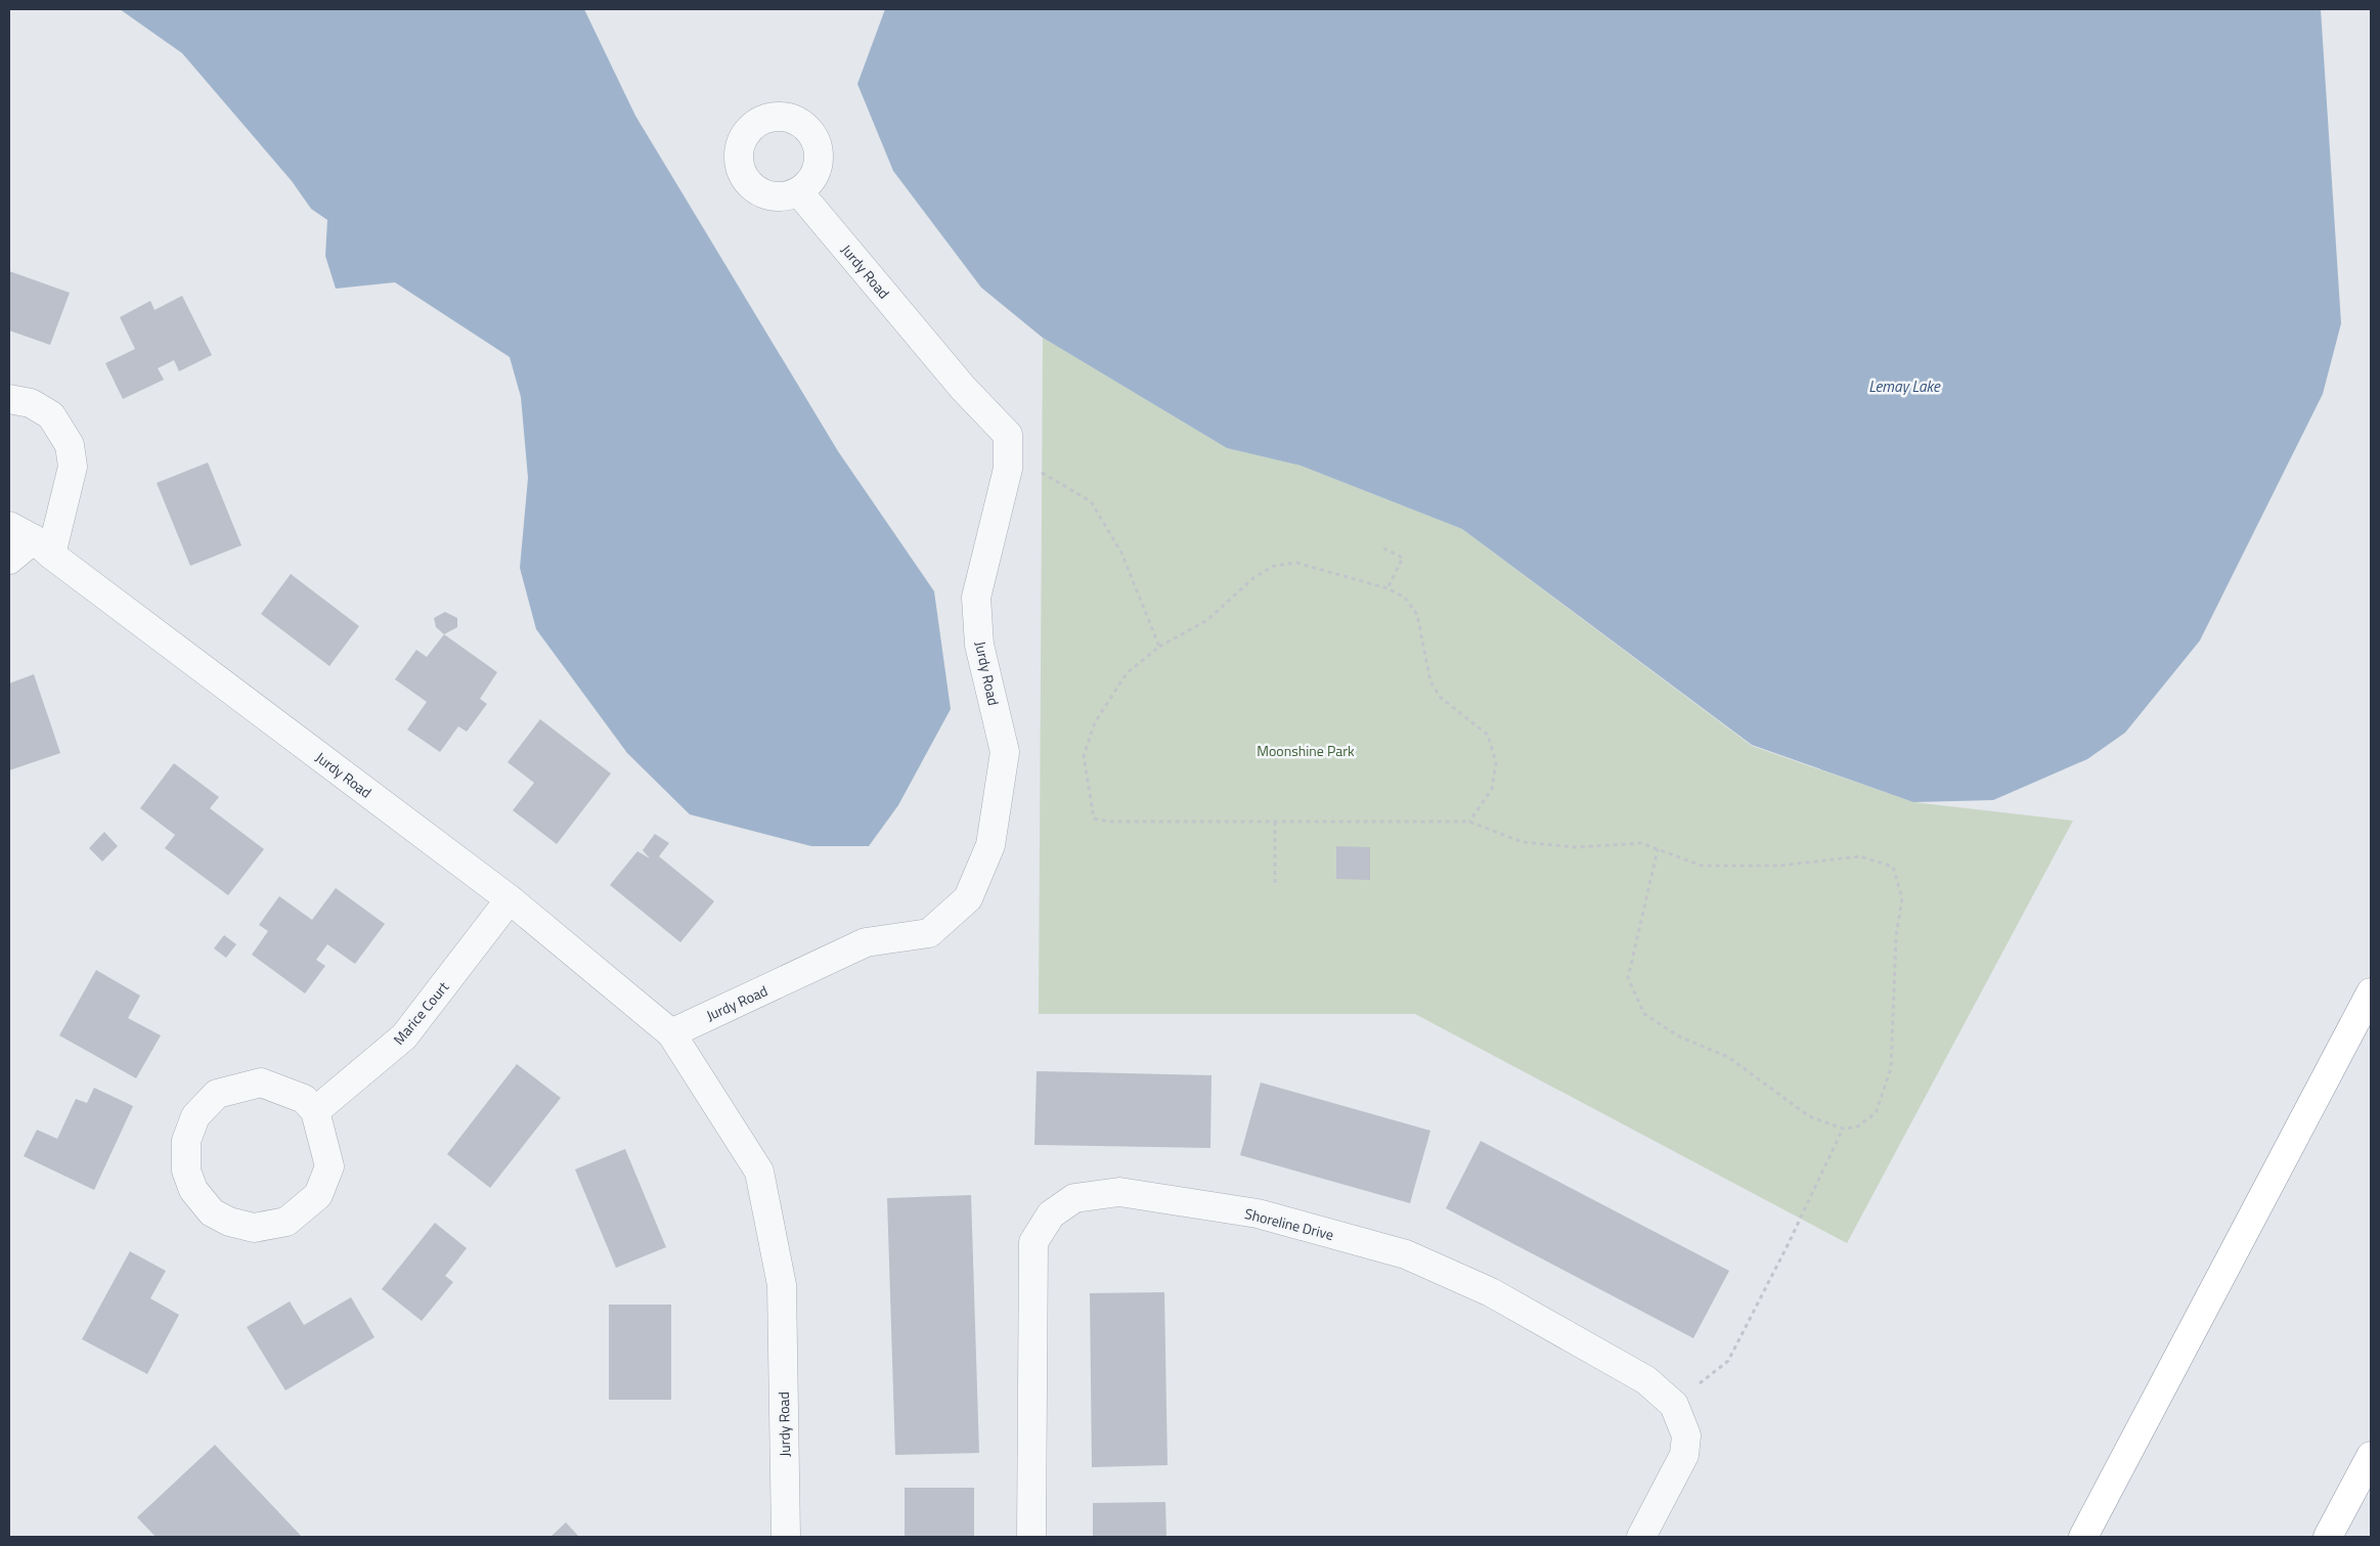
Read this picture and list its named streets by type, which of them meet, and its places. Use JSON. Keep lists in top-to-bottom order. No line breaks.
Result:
{"streets":{"street":["Jurdy Road","Marice Court","Shoreline Drive"]},"crossings":[["Jurdy Road","Marice Court"]],"water":["Lemay Lake"],"parks":["Moonshine Park"]}
